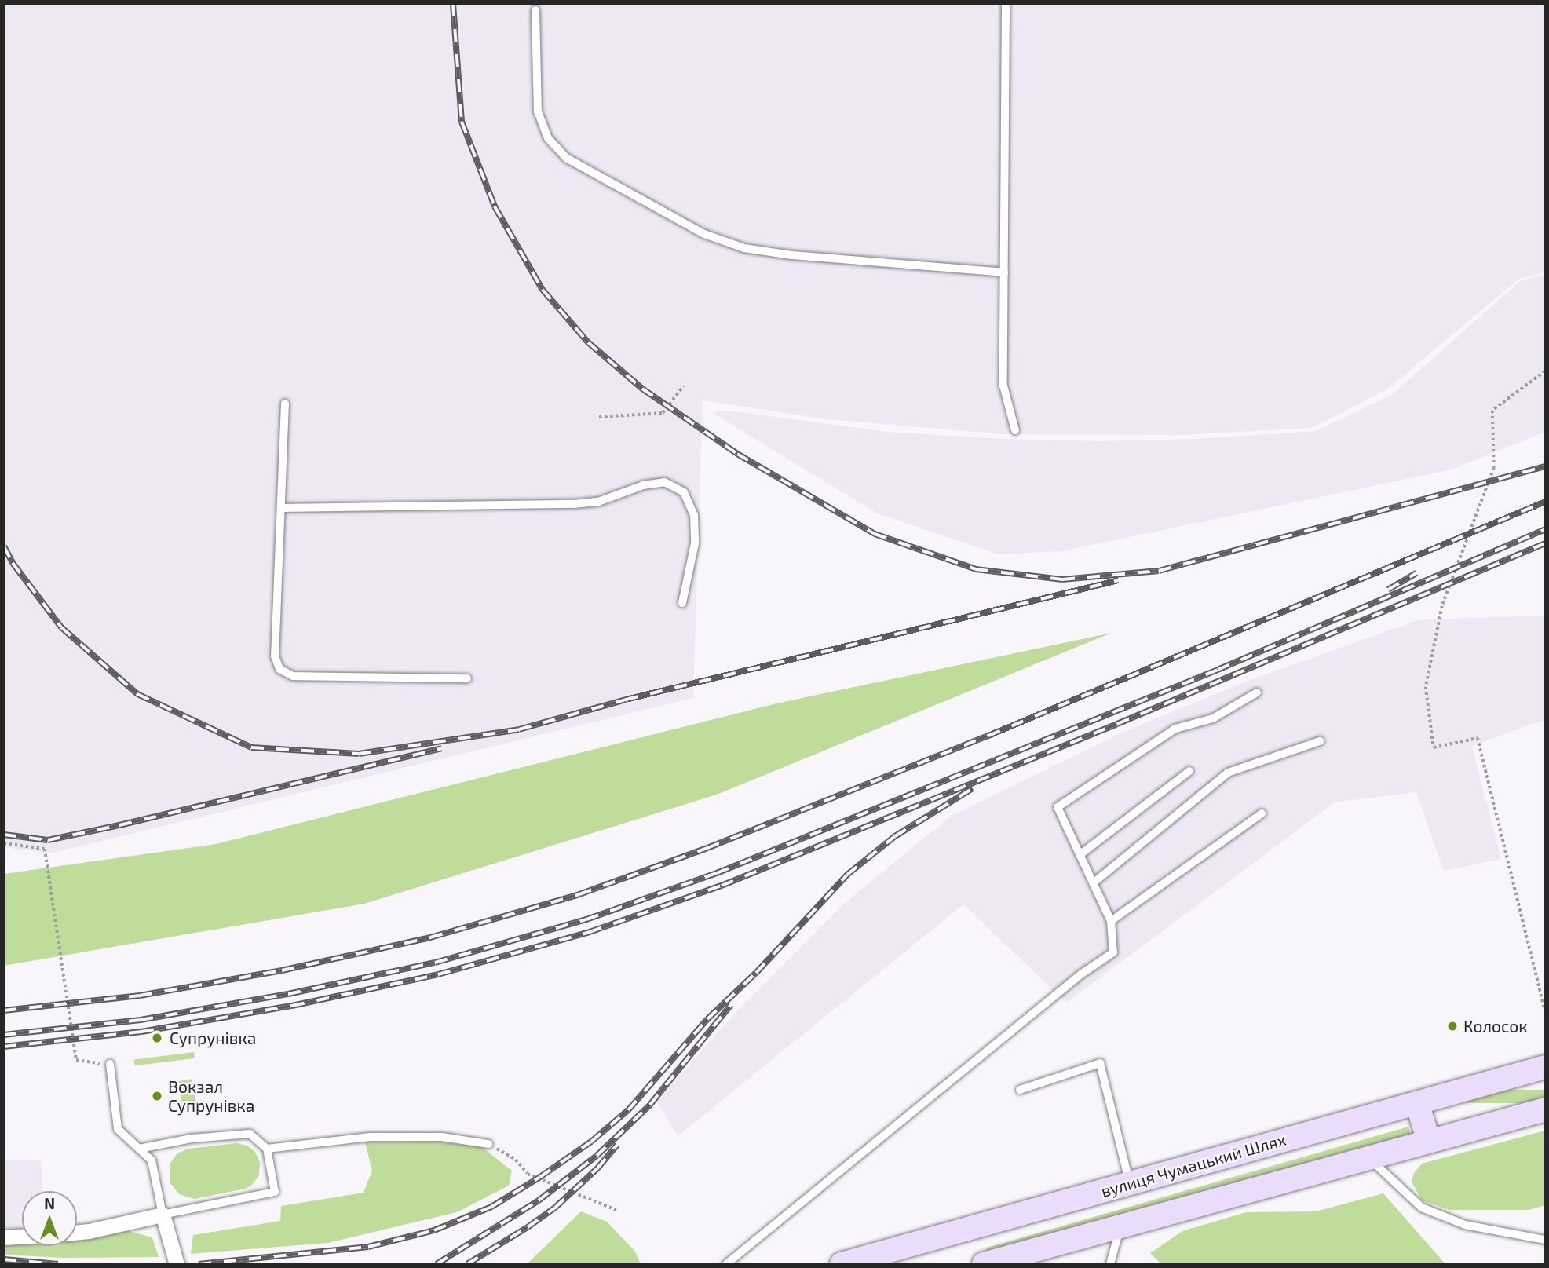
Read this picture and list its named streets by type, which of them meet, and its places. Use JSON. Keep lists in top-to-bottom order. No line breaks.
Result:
{"streets":{"main road":["вулиця Чумацький Шлях"]},"places":["Колосок","Супрунівка","Вокзал Супрунівка"],"north":"top"}
